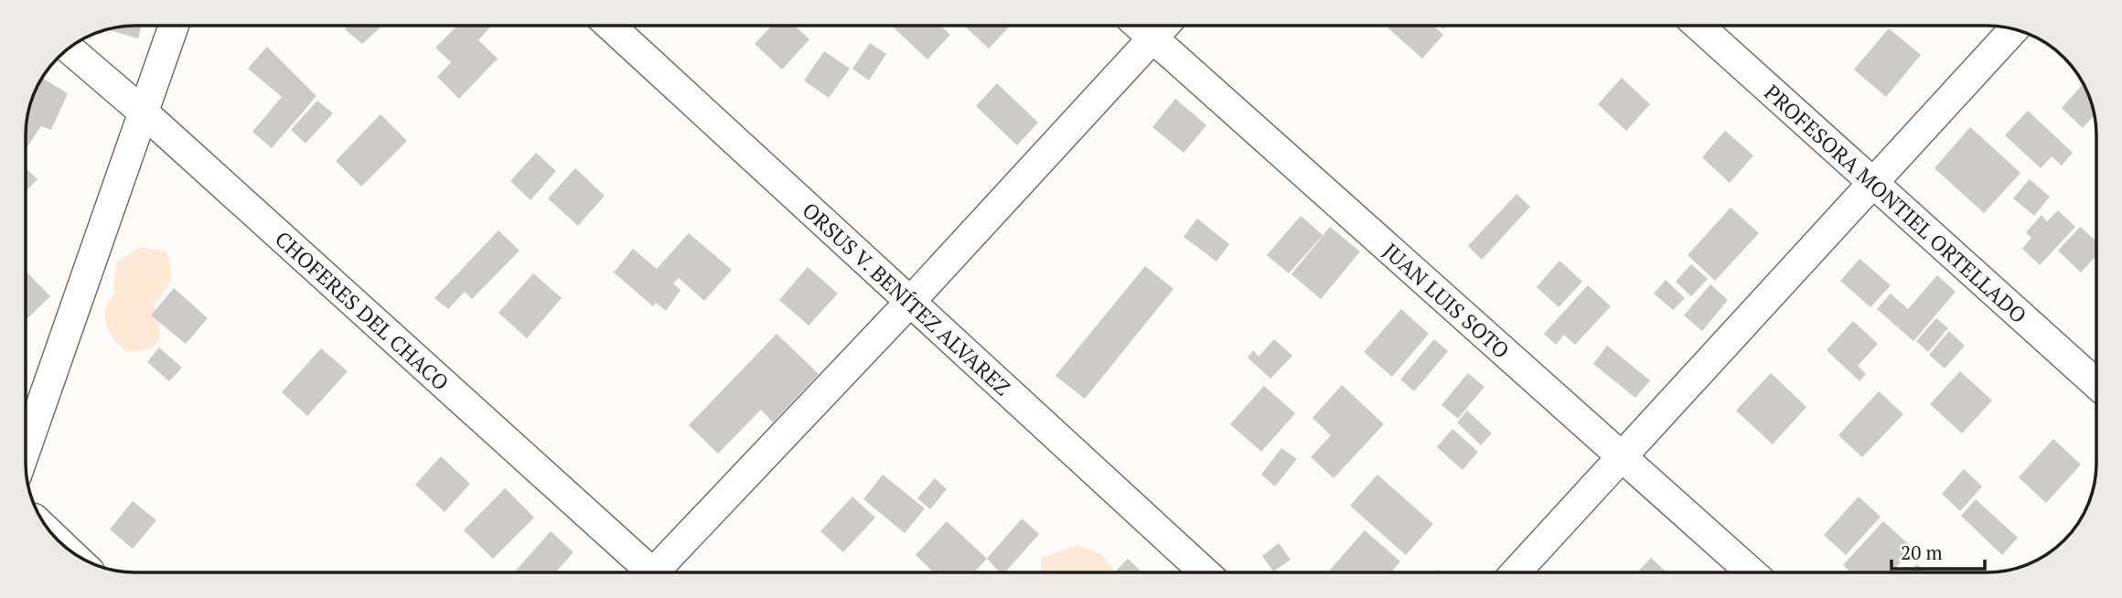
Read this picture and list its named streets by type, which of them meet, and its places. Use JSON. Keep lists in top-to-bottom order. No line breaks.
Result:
{"streets":{"street":["PROFESORA MONTIEL ORTELLADO","ORSUS V. BENÍTEZ ALVAREZ","JUAN LUIS SOTO","CHOFERES DEL CHACO"]},"scale_bar":"20 m"}
